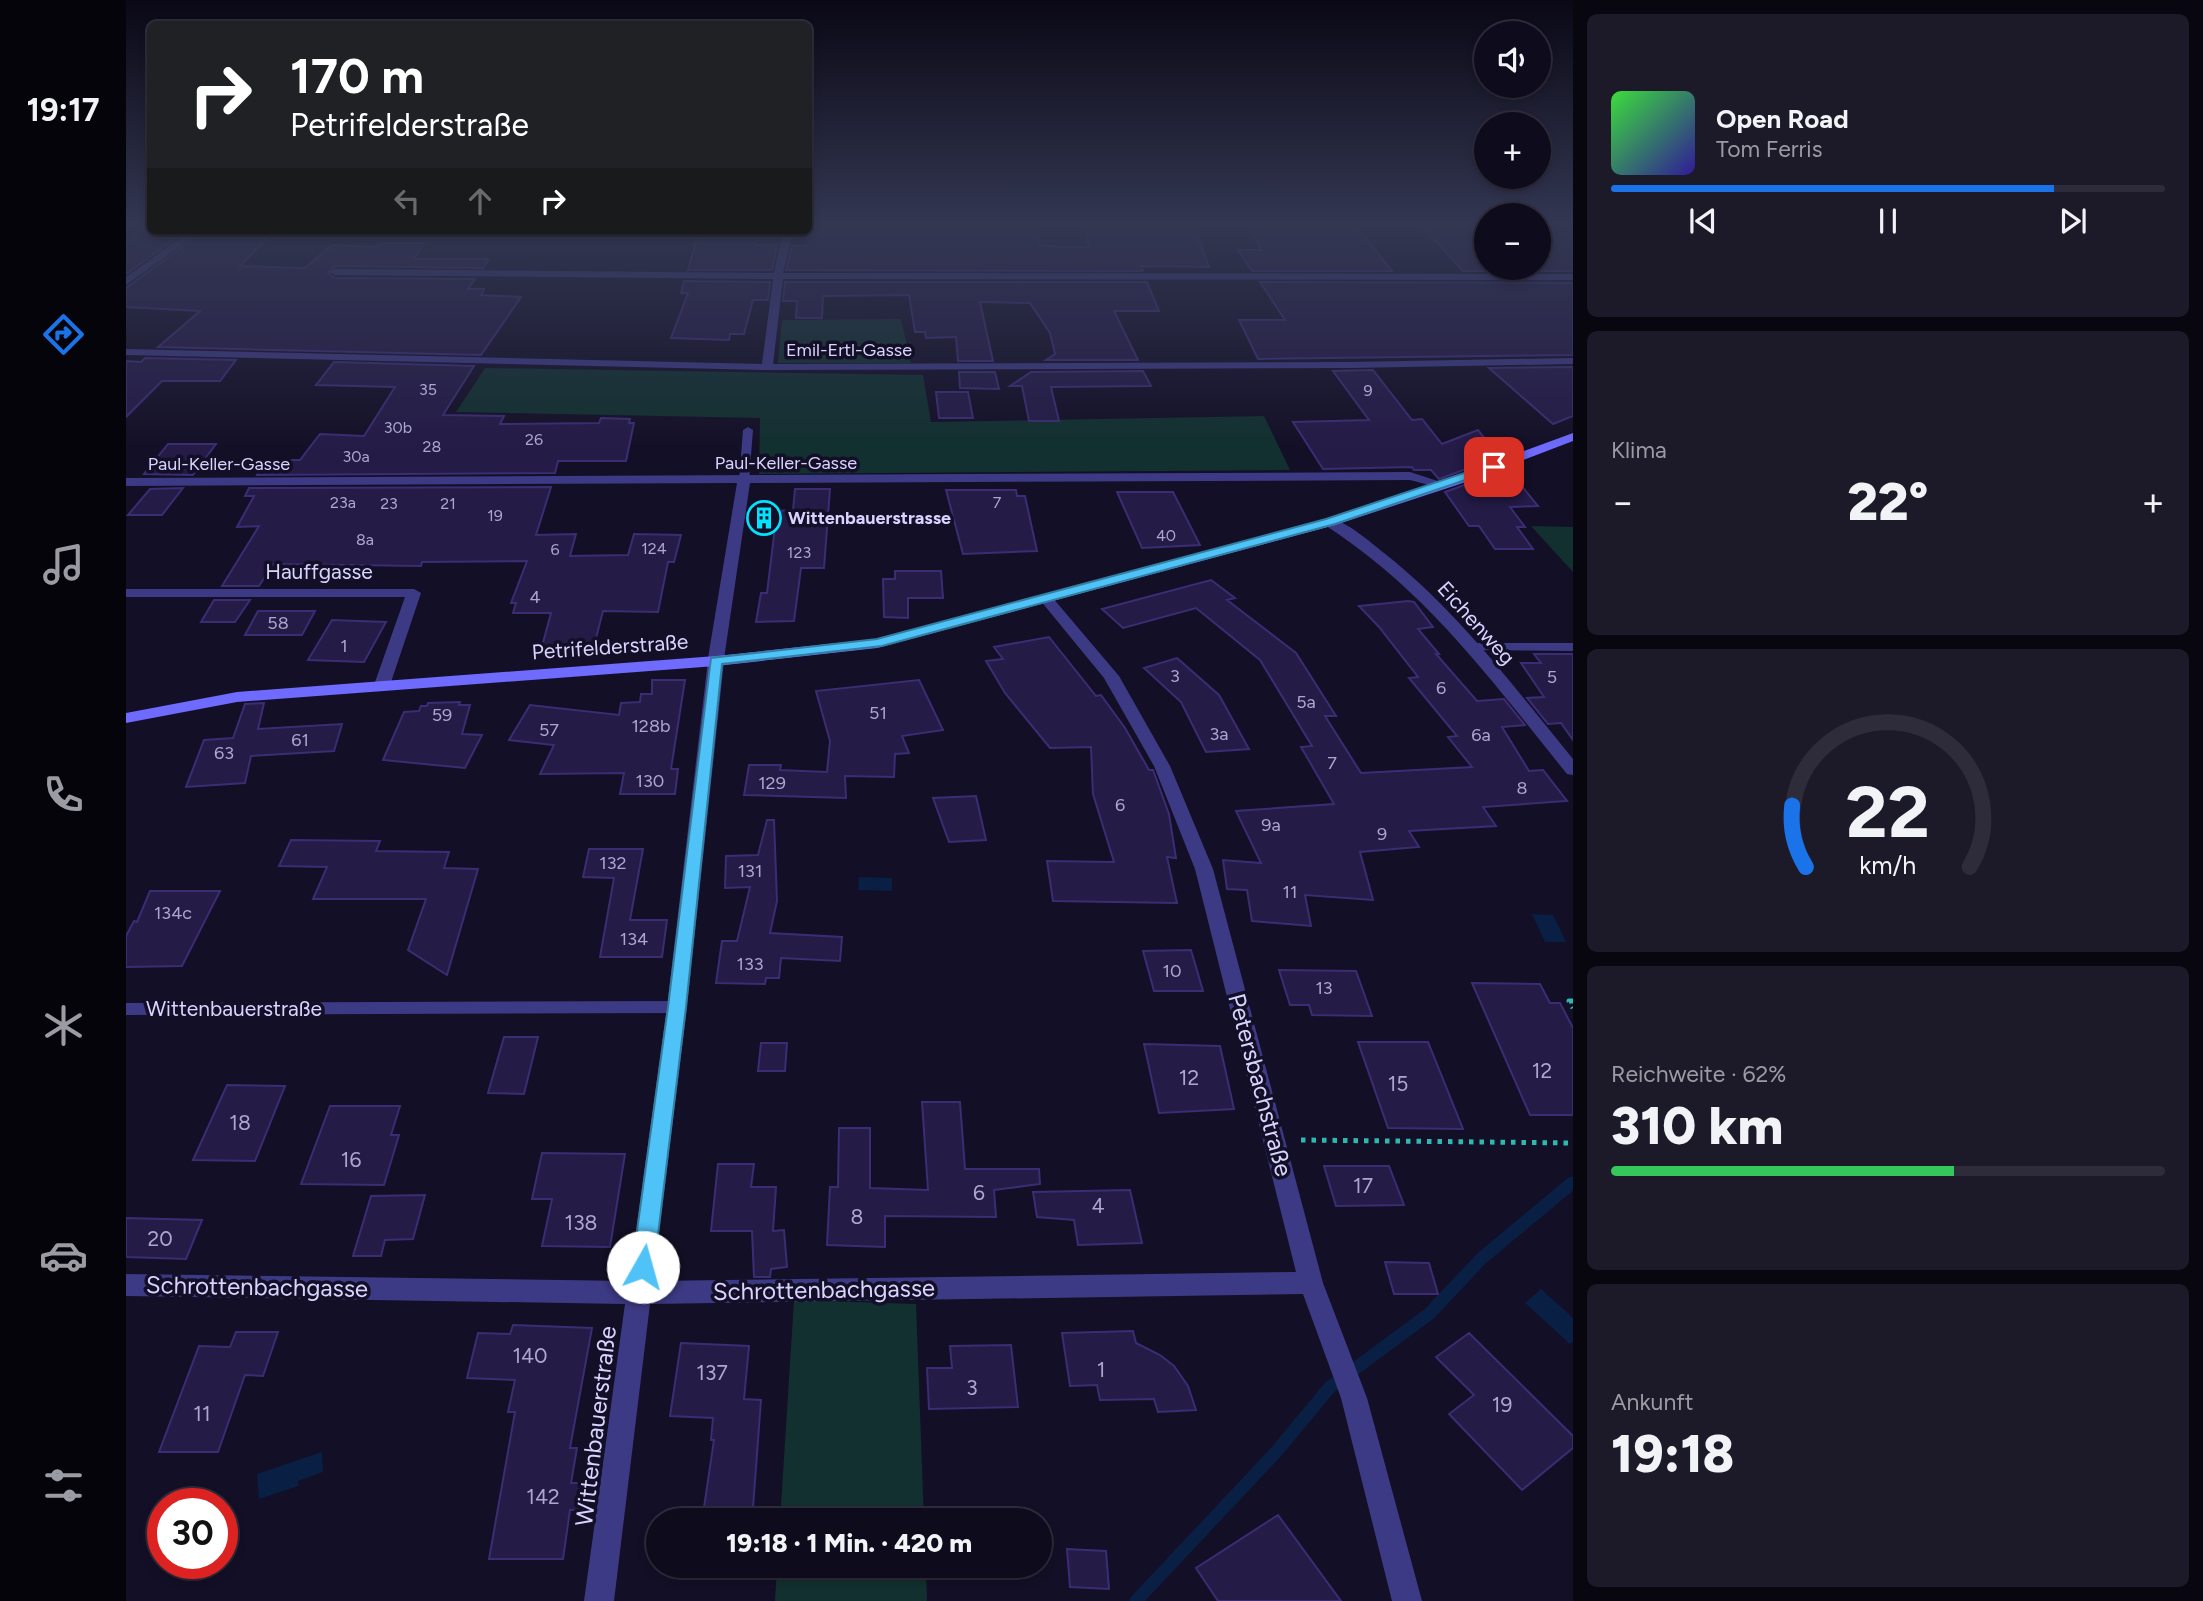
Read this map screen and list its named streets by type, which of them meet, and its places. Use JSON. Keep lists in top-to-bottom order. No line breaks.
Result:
{"streets":{"main road":["Petrifelderstraße"],"street":["Emil-Ertl-Gasse","Paul-Keller-Gasse","Hauffgasse","Eichenweg","Wittenbauerstraße","Petersbachstraße","Schrottenbachgasse"]},"crossings":[["Paul-Keller-Gasse","Petrifelderstraße"],["Paul-Keller-Gasse","Wittenbauerstraße"],["Hauffgasse","Petrifelderstraße"],["Eichenweg","Petrifelderstraße"],["Petrifelderstraße","Wittenbauerstraße"],["Petrifelderstraße","Petersbachstraße"],["Wittenbauerstraße","Schrottenbachgasse"],["Petersbachstraße","Schrottenbachgasse"]],"places":{"building":["Wittenbauerstrasse"]},"house_numbers":["35","9","30b","26","28","30a","23a","7","23","21","19","40","8a","124","6","123","4","58","1","3","5","6","5a","51","59","128b","57","3a","6a","61","63","7","130","129","8","6","9a","9","132","131","11","134c","134","133","10","13","12","12","15","18","16","17","6","4","8","138","20","140","1","137","3","19","11","142"],"page":{"tabs":"19:17","map_buttons":["+","−"],"turn":["170 m","Petrifelderstraße"],"song":["Open Road","Tom Ferris"],"tile":["Klima",["Reichweite · 62%","310 km"],["Ankunft","19:18"]],"heat":["−","22°","+"],"limit":"30","trip":"19:18 · 1 Min. · 420 m","gauge":["22","km/h"]}}
